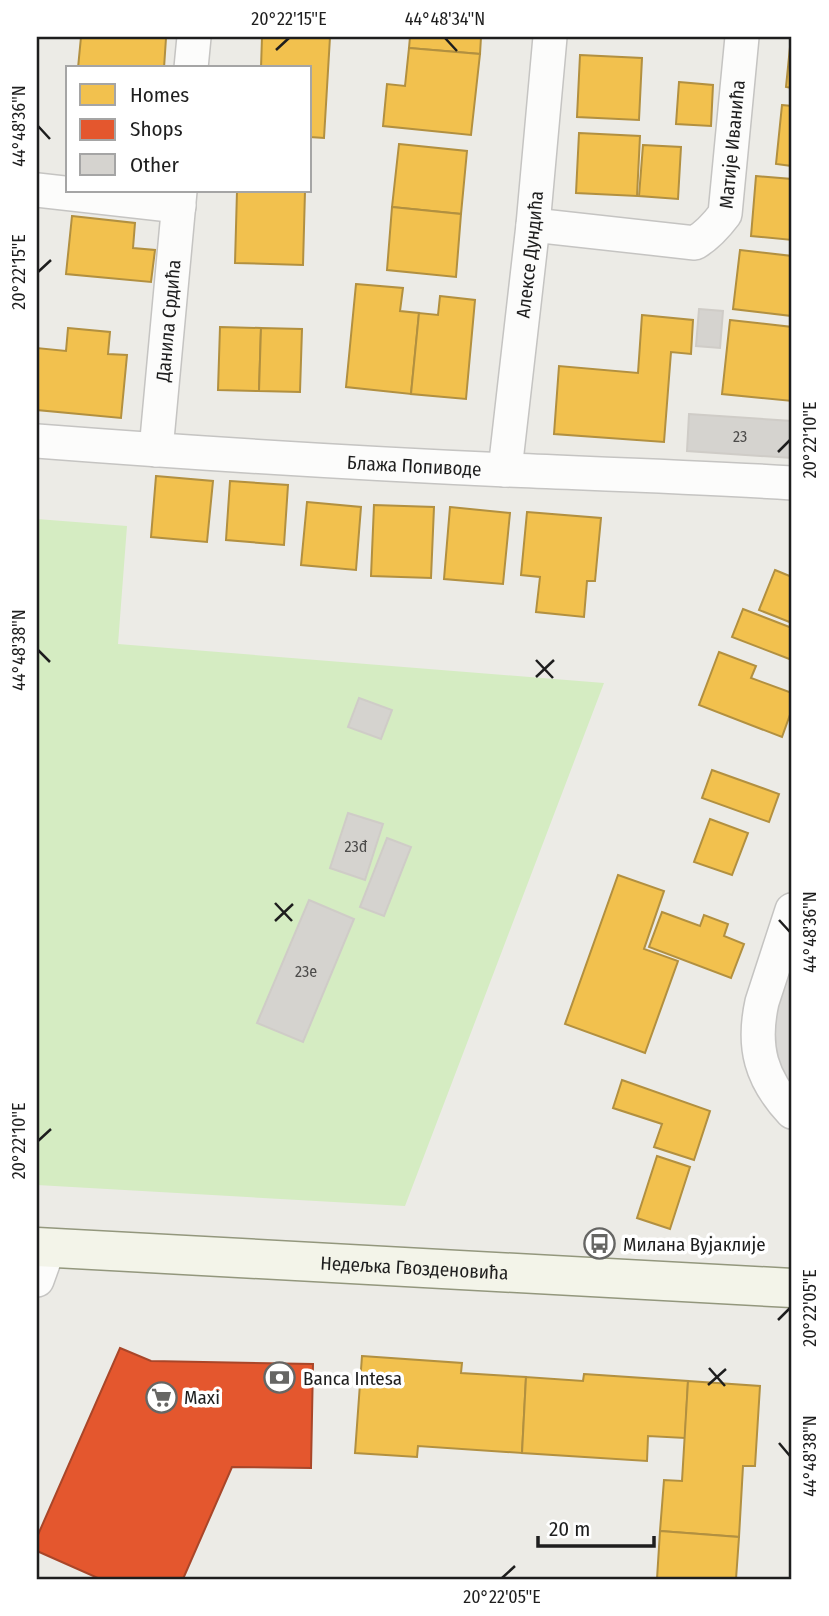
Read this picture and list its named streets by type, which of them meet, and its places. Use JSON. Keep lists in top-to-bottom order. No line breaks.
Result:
{"streets":{"main road":["Недељка Гвозденовића"],"street":["Матије Иванића","Алексе Дундића","Данила Срдића","Блажа Попиводе"]},"crossings":[["Матије Иванића","Алексе Дундића"],["Алексе Дундића","Блажа Попиводе"],["Данила Срдића","Блажа Попиводе"]],"places":{"bus stop":["Милана Вујаклије"],"bank":["Banca Intesa"],"supermarket":["Maxi"]},"house_numbers":["23","23đ","23e"],"legend":["Homes","Shops","Other"],"scale_bar":"20 m","coordinates":["20°22'15\"E","44°48'34\"N","44°48'36\"N","20°22'10\"E","44°48'38\"N","20°22'05\"E"]}
